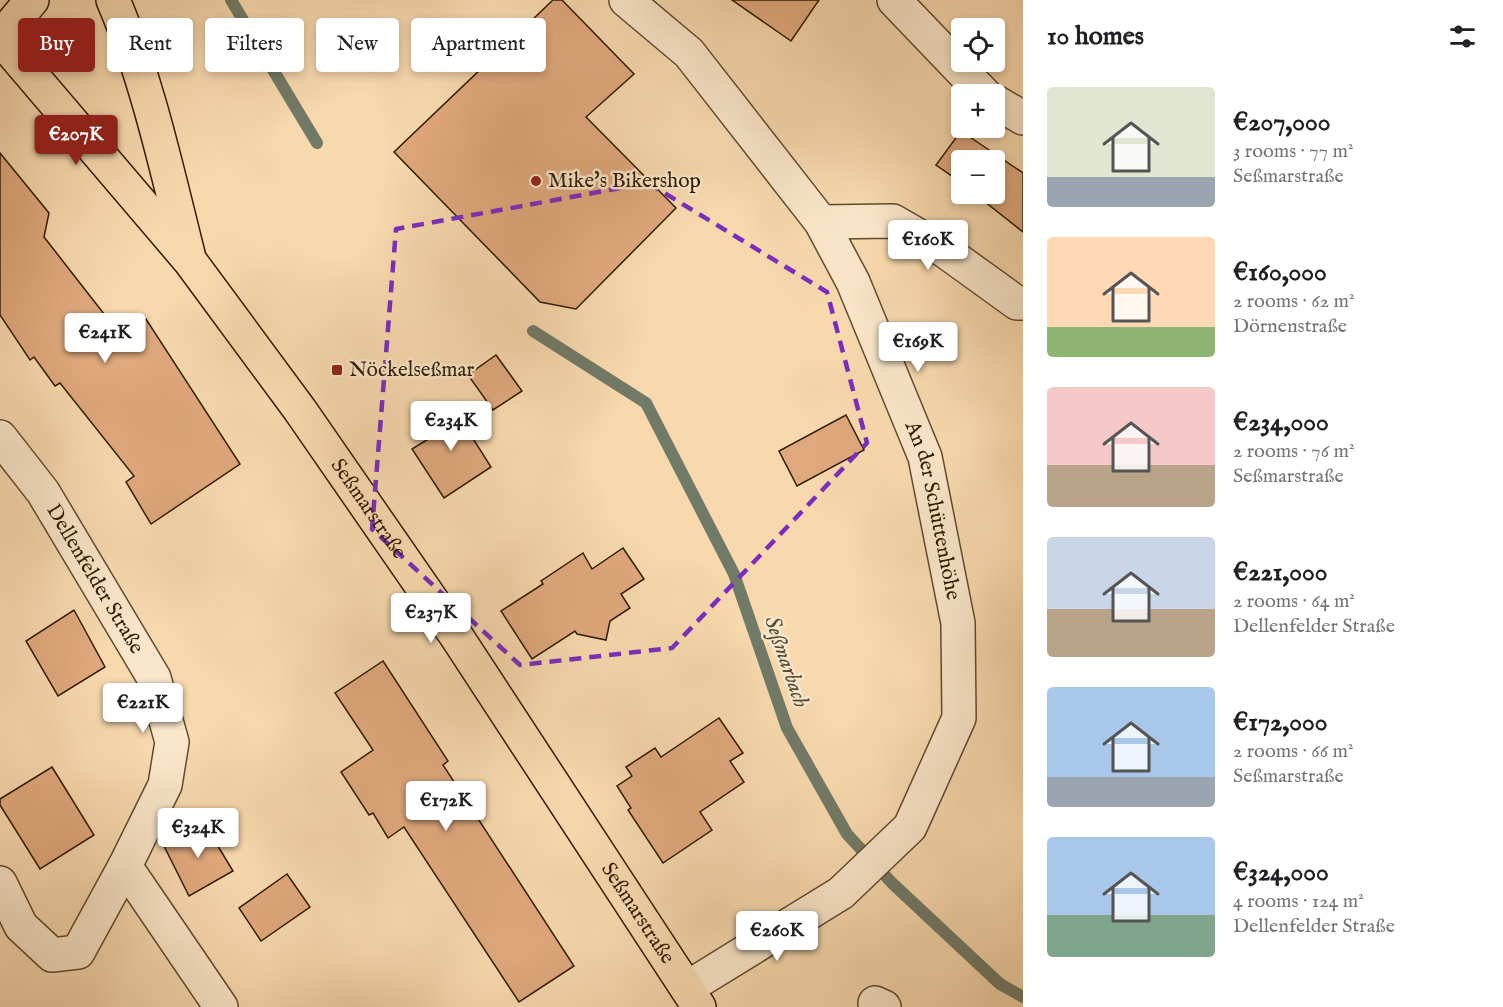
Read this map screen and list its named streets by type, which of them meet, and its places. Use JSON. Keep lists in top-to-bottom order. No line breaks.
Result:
{"streets":{"main road":["Seßmarstraße"],"street":["An der Schüttenhöhe","Dellenfelder Straße"]},"crossings":[["Seßmarstraße","An der Schüttenhöhe"]],"water":["Seßmarbach"],"places":{"other":["Mike's Bikershop"],"transit":["Nöckelseßmar"]},"page":{"heading":"10 homes","map_buttons":["+","−"],"chip":["Buy","Rent","Filters","New","Apartment"],"list":[{"name":"€207,000","note":"3 rooms · 77 m² · Seßmarstraße"},{"name":"€160,000","note":"2 rooms · 62 m² · Dörnenstraße"},{"name":"€234,000","note":"2 rooms · 76 m² · Seßmarstraße"},{"name":"€221,000","note":"2 rooms · 64 m² · Dellenfelder Straße"},{"name":"€172,000","note":"2 rooms · 66 m² · Seßmarstraße"},{"name":"€324,000","note":"4 rooms · 124 m² · Dellenfelder Straße"}],"price":["€207K","€160K","€241K","€169K","€234K","€237K","€221K","€172K","€324K","€260K"]}}
